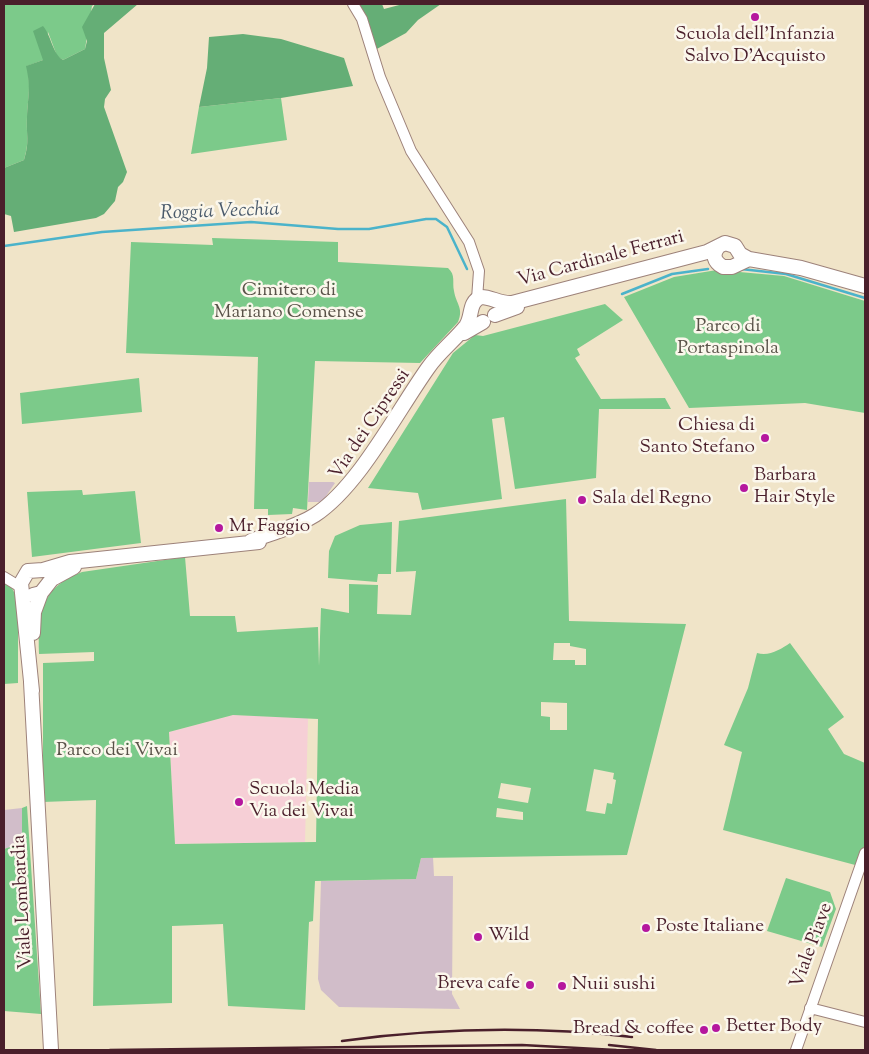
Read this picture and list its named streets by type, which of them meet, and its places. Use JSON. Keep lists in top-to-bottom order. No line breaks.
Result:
{"streets":{"main road":["Via Cardinale Ferrari","Via dei Cipressi","Viale Lombardia"],"street":["Viale Piave"]},"crossings":[["Via Cardinale Ferrari","Via dei Cipressi"],["Via dei Cipressi","Viale Lombardia"]],"water":["Roggia Vecchia"],"parks":["Cimitero di Mariano Comense","Parco di Portaspinola","Parco dei Vivai"],"places":["Scuola dell'Infanzia Salvo D'Acquisto","Chiesa di Santo Stefano","Barbara Hair Style","Sala del Regno","Mr Faggio","Scuola Media Via dei Vivai","Poste Italiane","Wild","Breva cafe","Nuii sushi","Better Body","Bread & coffee"]}
